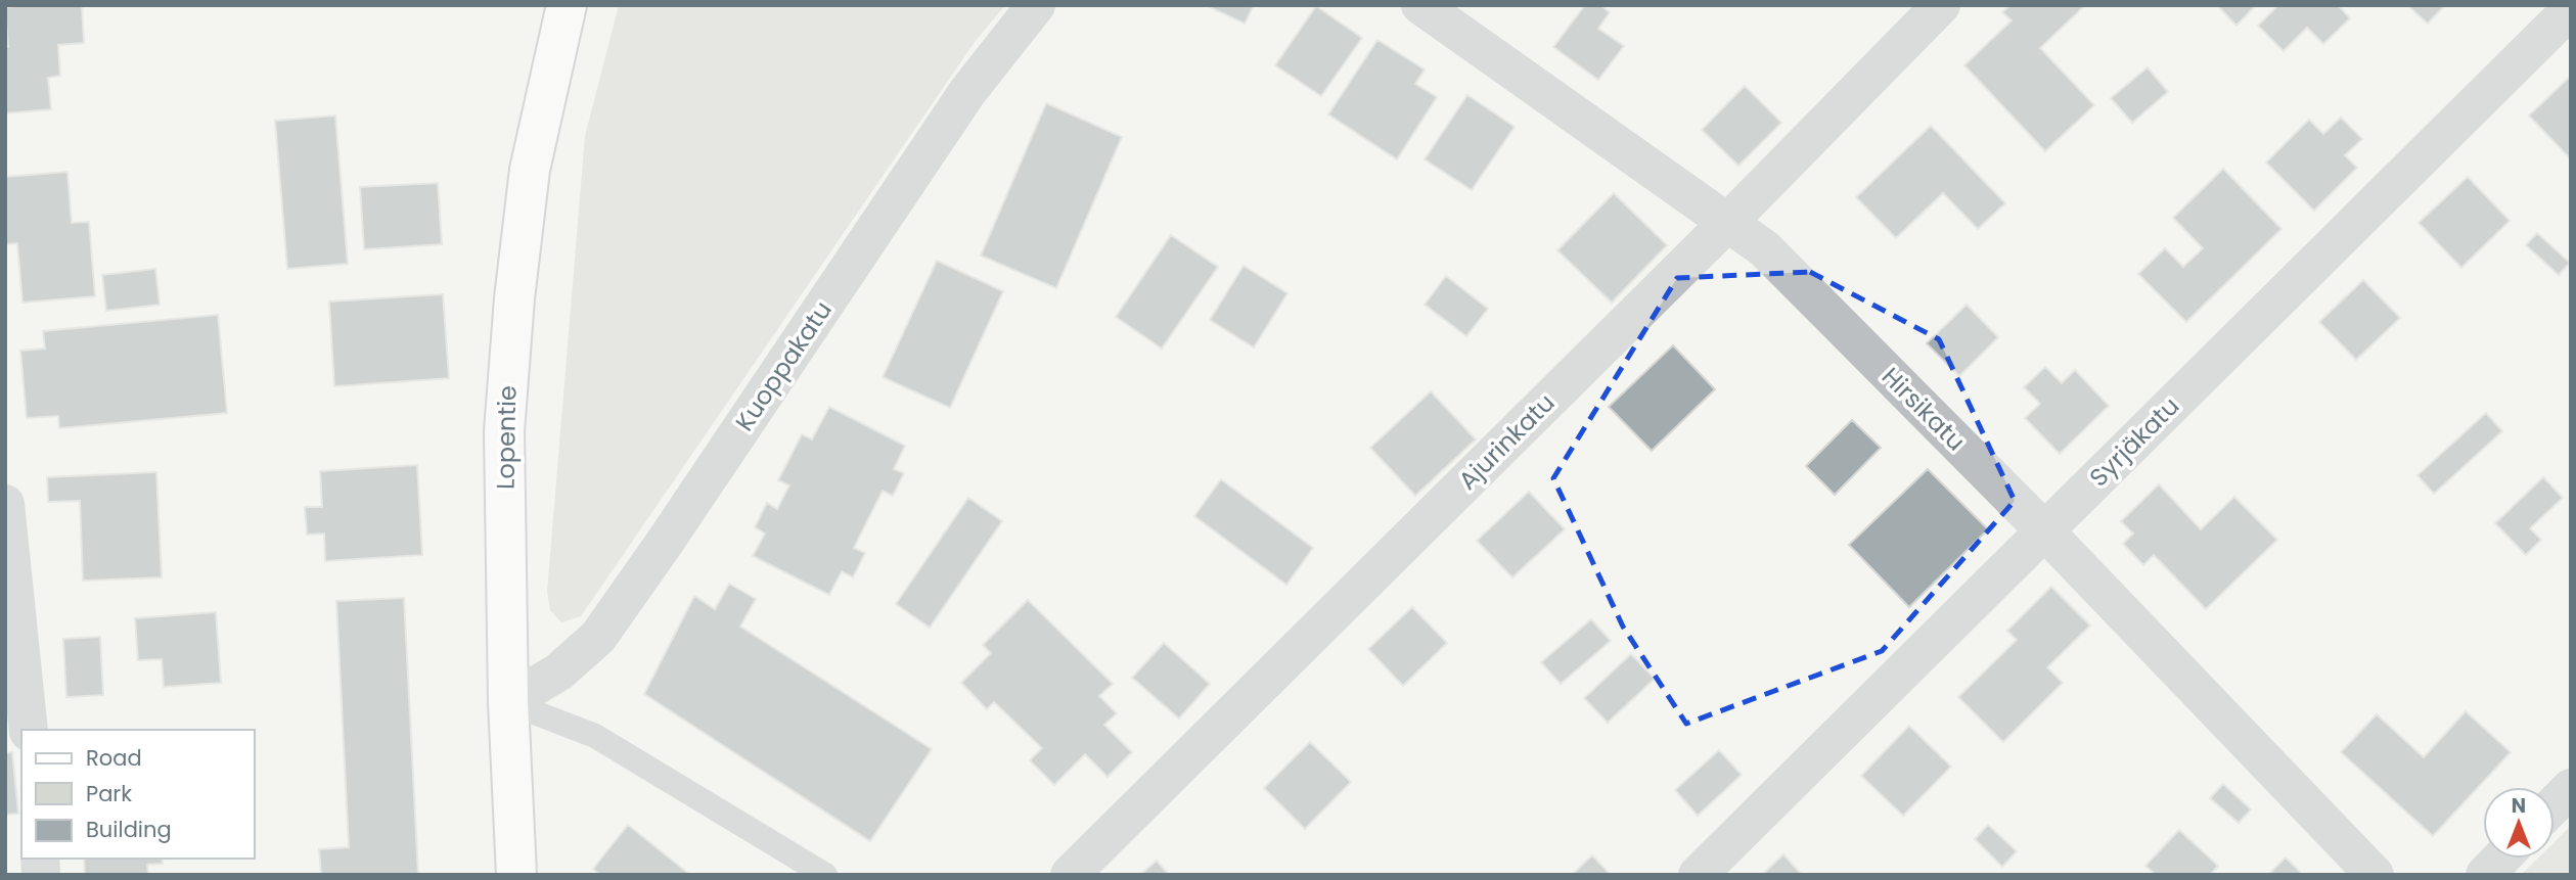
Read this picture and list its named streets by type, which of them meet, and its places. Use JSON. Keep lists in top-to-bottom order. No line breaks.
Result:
{"streets":{"street":["Kuoppakatu","Hirsikatu","Lopentie","Ajurinkatu","Syrjäkatu"]},"crossings":[["Kuoppakatu","Lopentie"],["Hirsikatu","Ajurinkatu"],["Hirsikatu","Syrjäkatu"]],"legend":["Road","Park","Building"],"north":"top"}
